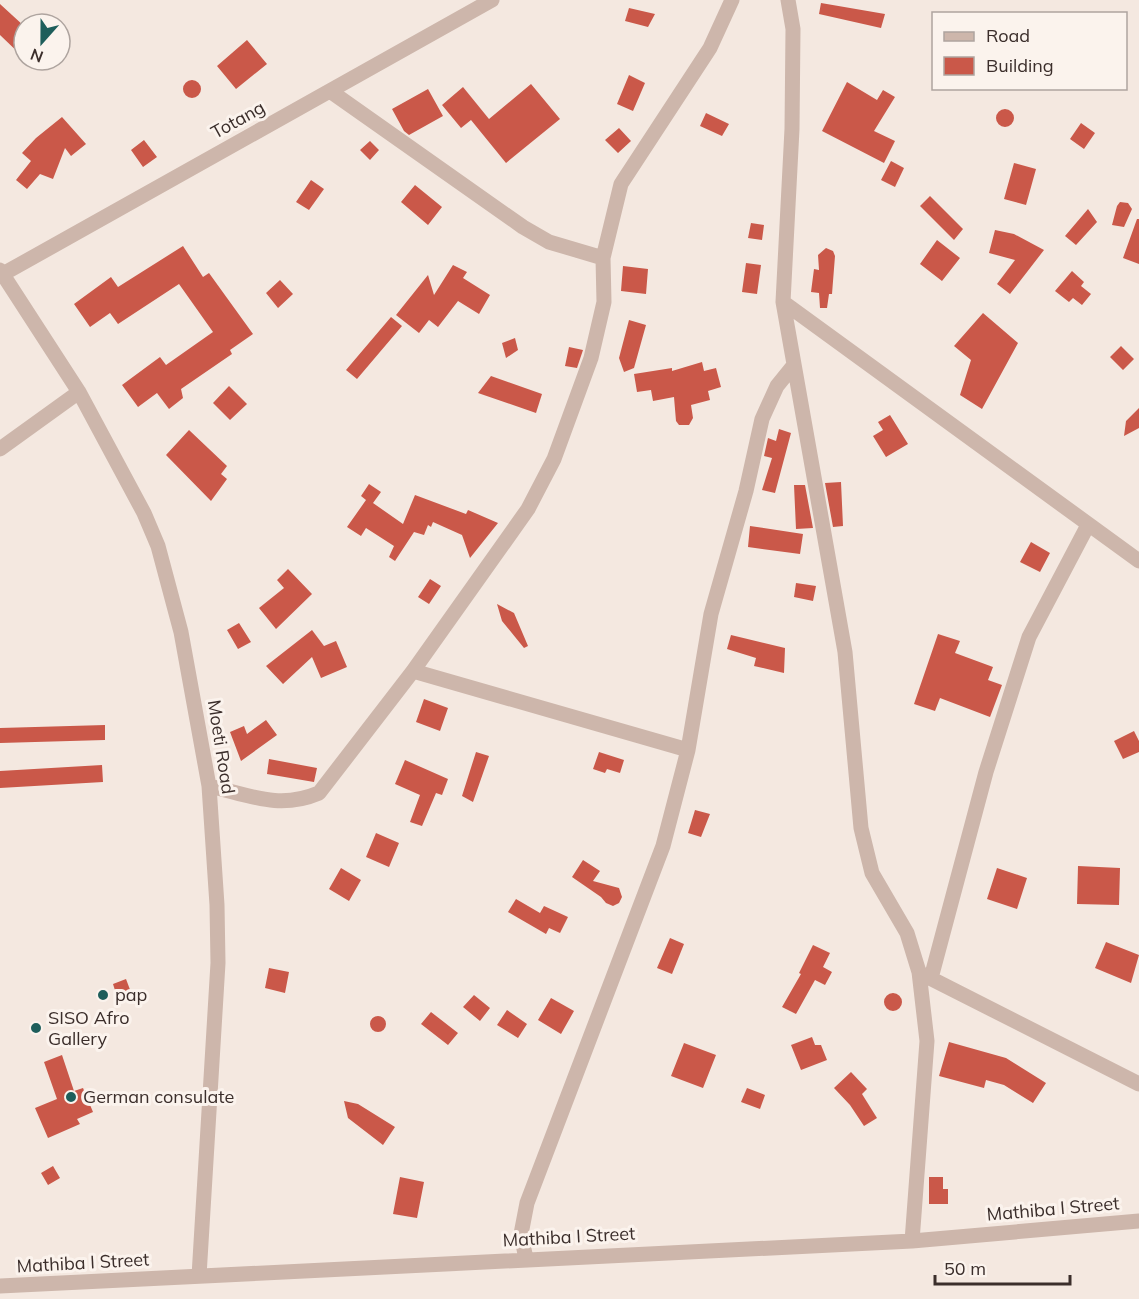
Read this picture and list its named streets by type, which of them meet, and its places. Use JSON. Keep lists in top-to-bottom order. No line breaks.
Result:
{"streets":{"street":["Totang","Moeti Road","Mathiba I Street"]},"crossings":[["Totang","Moeti Road"],["Moeti Road","Mathiba I Street"]],"places":["pap","SISO Afro Gallery","German consulate"],"legend":["Road","Building"],"scale_bar":"50 m","north":"bottom"}
